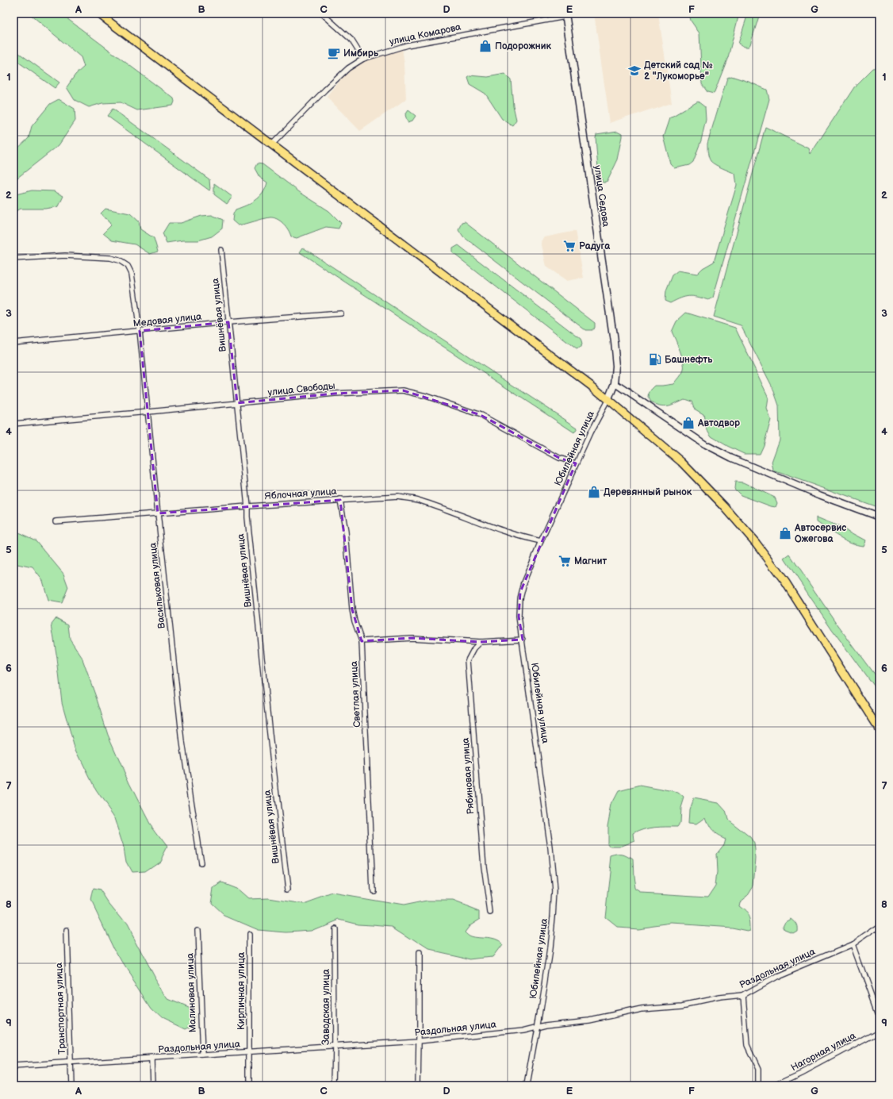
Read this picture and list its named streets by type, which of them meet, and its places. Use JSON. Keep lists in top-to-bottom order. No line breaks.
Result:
{"streets":{"main road":["улица Седова"],"street":["улица Комарова","Вишнёвая улица","Медовая улица","улица Свободы","Юбилейная улица","Яблочная улица","Васильковая улица","Светлая улица","Рябиновая улица","Раздольная улица","Кирпичная улица","Малиновая улица","Заводская улица","Транспортная улица","Нагорная улица"]},"crossings":[["улица Комарова","улица Седова"],["улица Седова","Юбилейная улица"],["Вишнёвая улица","Медовая улица"],["Вишнёвая улица","улица Свободы"],["Вишнёвая улица","Яблочная улица"],["Медовая улица","Васильковая улица"],["улица Свободы","Юбилейная улица"],["улица Свободы","Васильковая улица"],["Юбилейная улица","Яблочная улица"],["Юбилейная улица","Раздольная улица"],["Яблочная улица","Васильковая улица"],["Яблочная улица","Светлая улица"],["Раздольная улица","Кирпичная улица"],["Раздольная улица","Малиновая улица"],["Раздольная улица","Заводская улица"],["Раздольная улица","Транспортная улица"]],"places":{"shop":["Подорожник","Автодвор","Деревянный рынок","Автосервис Ожегова"],"cafe":["Имбирь"],"school or university":["Детский сад № 2 \"Лукоморье\""],"supermarket":["Радуга","Магнит"],"fuel station":["Башнефть"]},"grid":{"columns":["A","B","C","D","E","F","G"],"rows":["1","2","3","4","5","6","7","8","9"]}}
